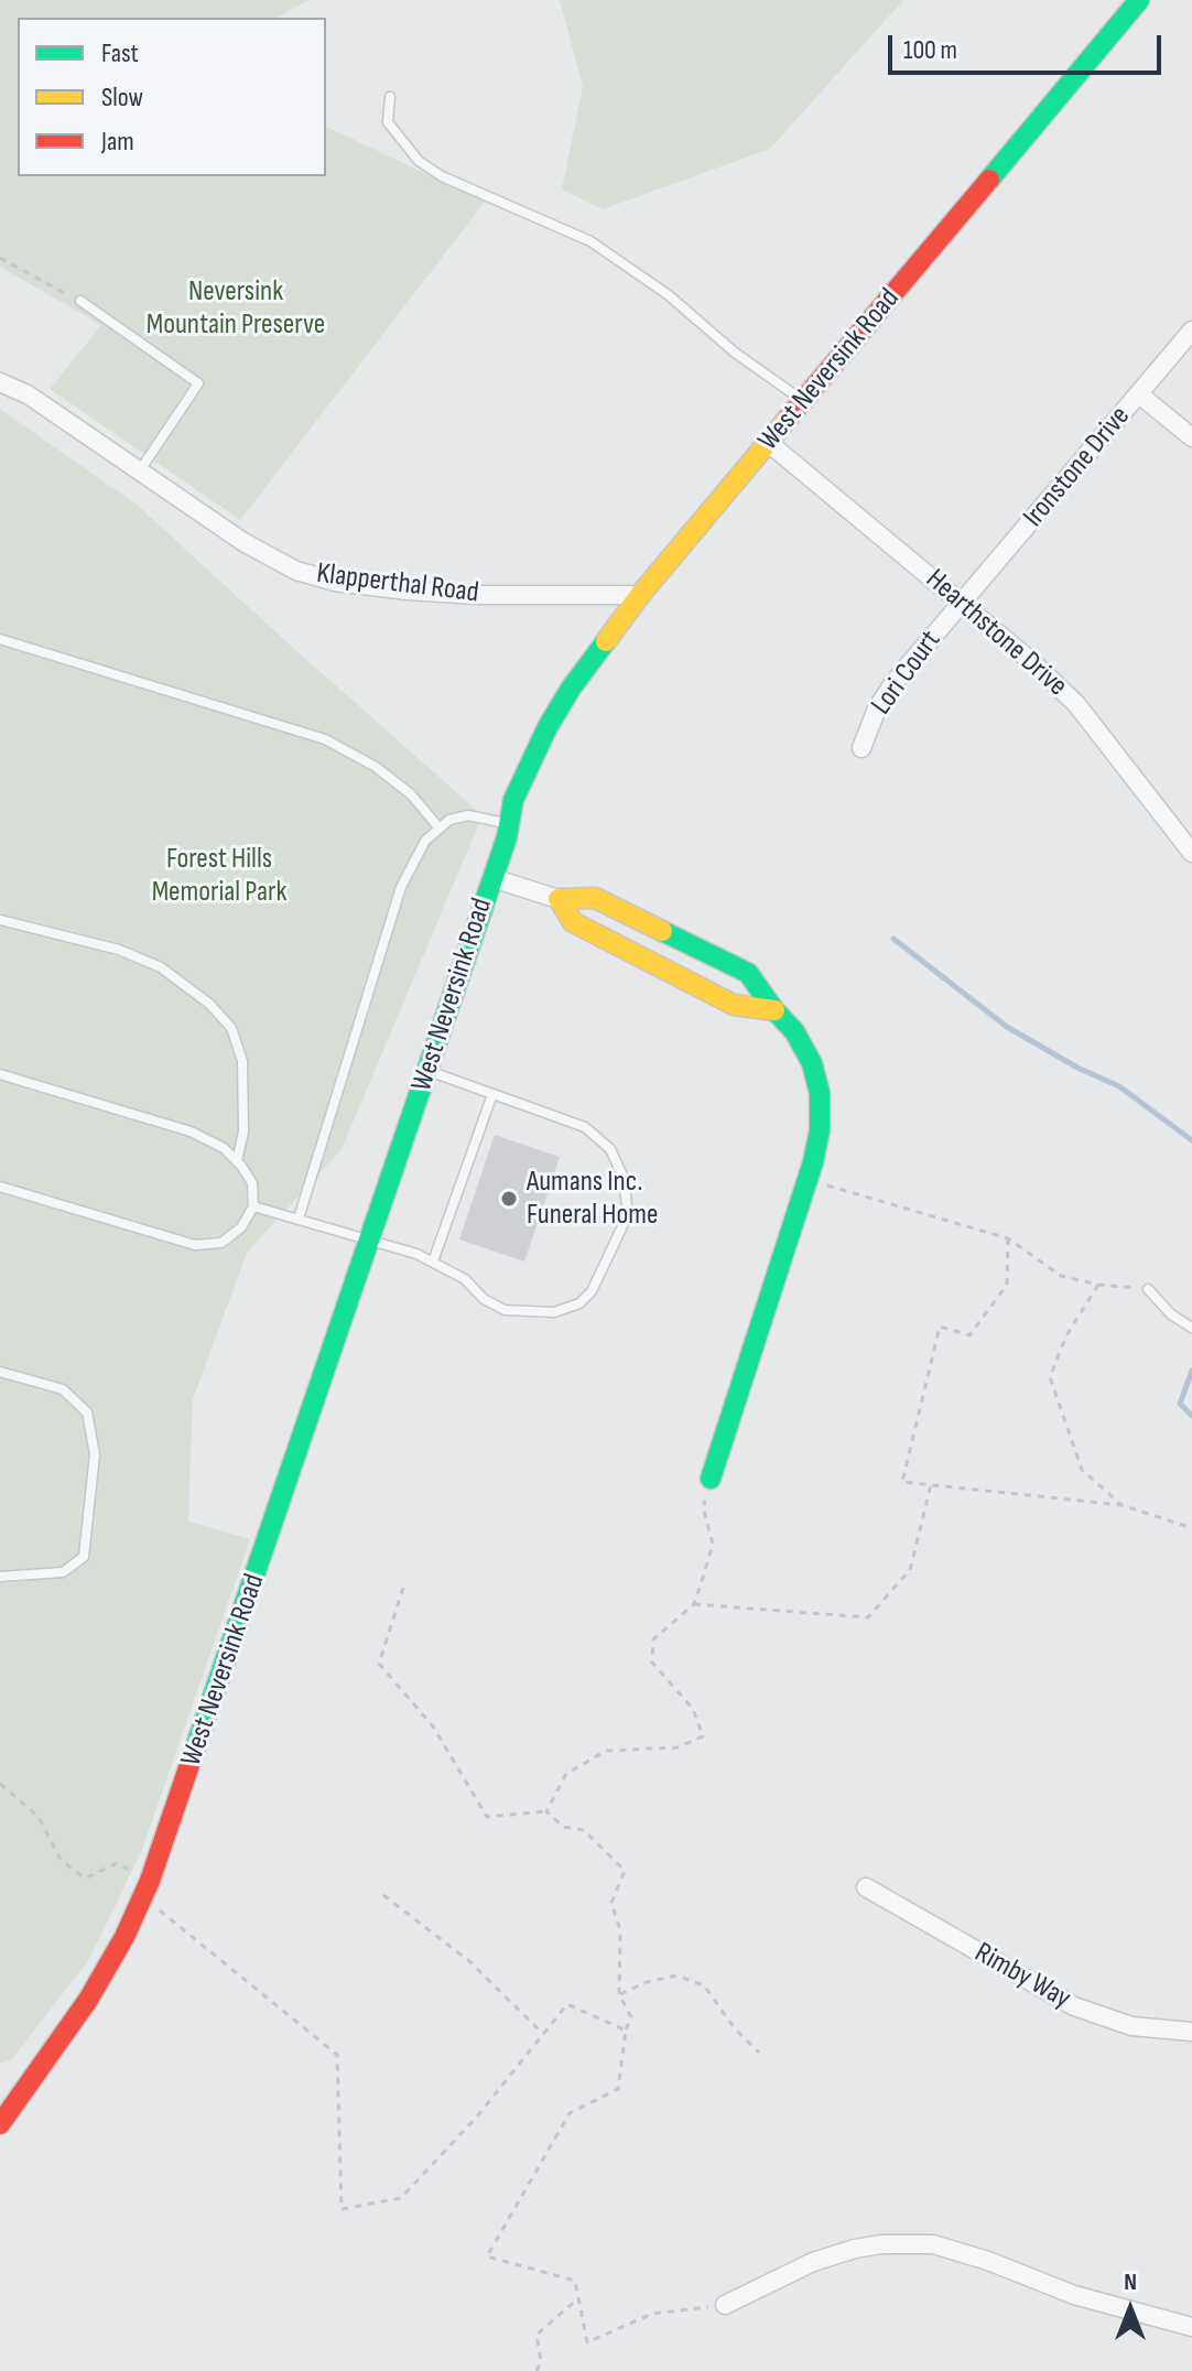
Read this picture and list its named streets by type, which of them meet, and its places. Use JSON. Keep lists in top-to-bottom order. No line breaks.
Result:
{"streets":{"street":["West Neversink Road","Ironstone Drive","Klapperthal Road","Hearthstone Drive","Lori Court","Rimby Way"]},"crossings":[["West Neversink Road","Klapperthal Road"],["West Neversink Road","Hearthstone Drive"],["Ironstone Drive","Hearthstone Drive"],["Ironstone Drive","Lori Court"],["Hearthstone Drive","Lori Court"]],"parks":["Neversink Mountain Preserve","Forest Hills Memorial Park"],"places":["Aumans Inc. Funeral Home"],"legend":["Fast","Slow","Jam"],"scale_bar":"100 m","north":"top"}
